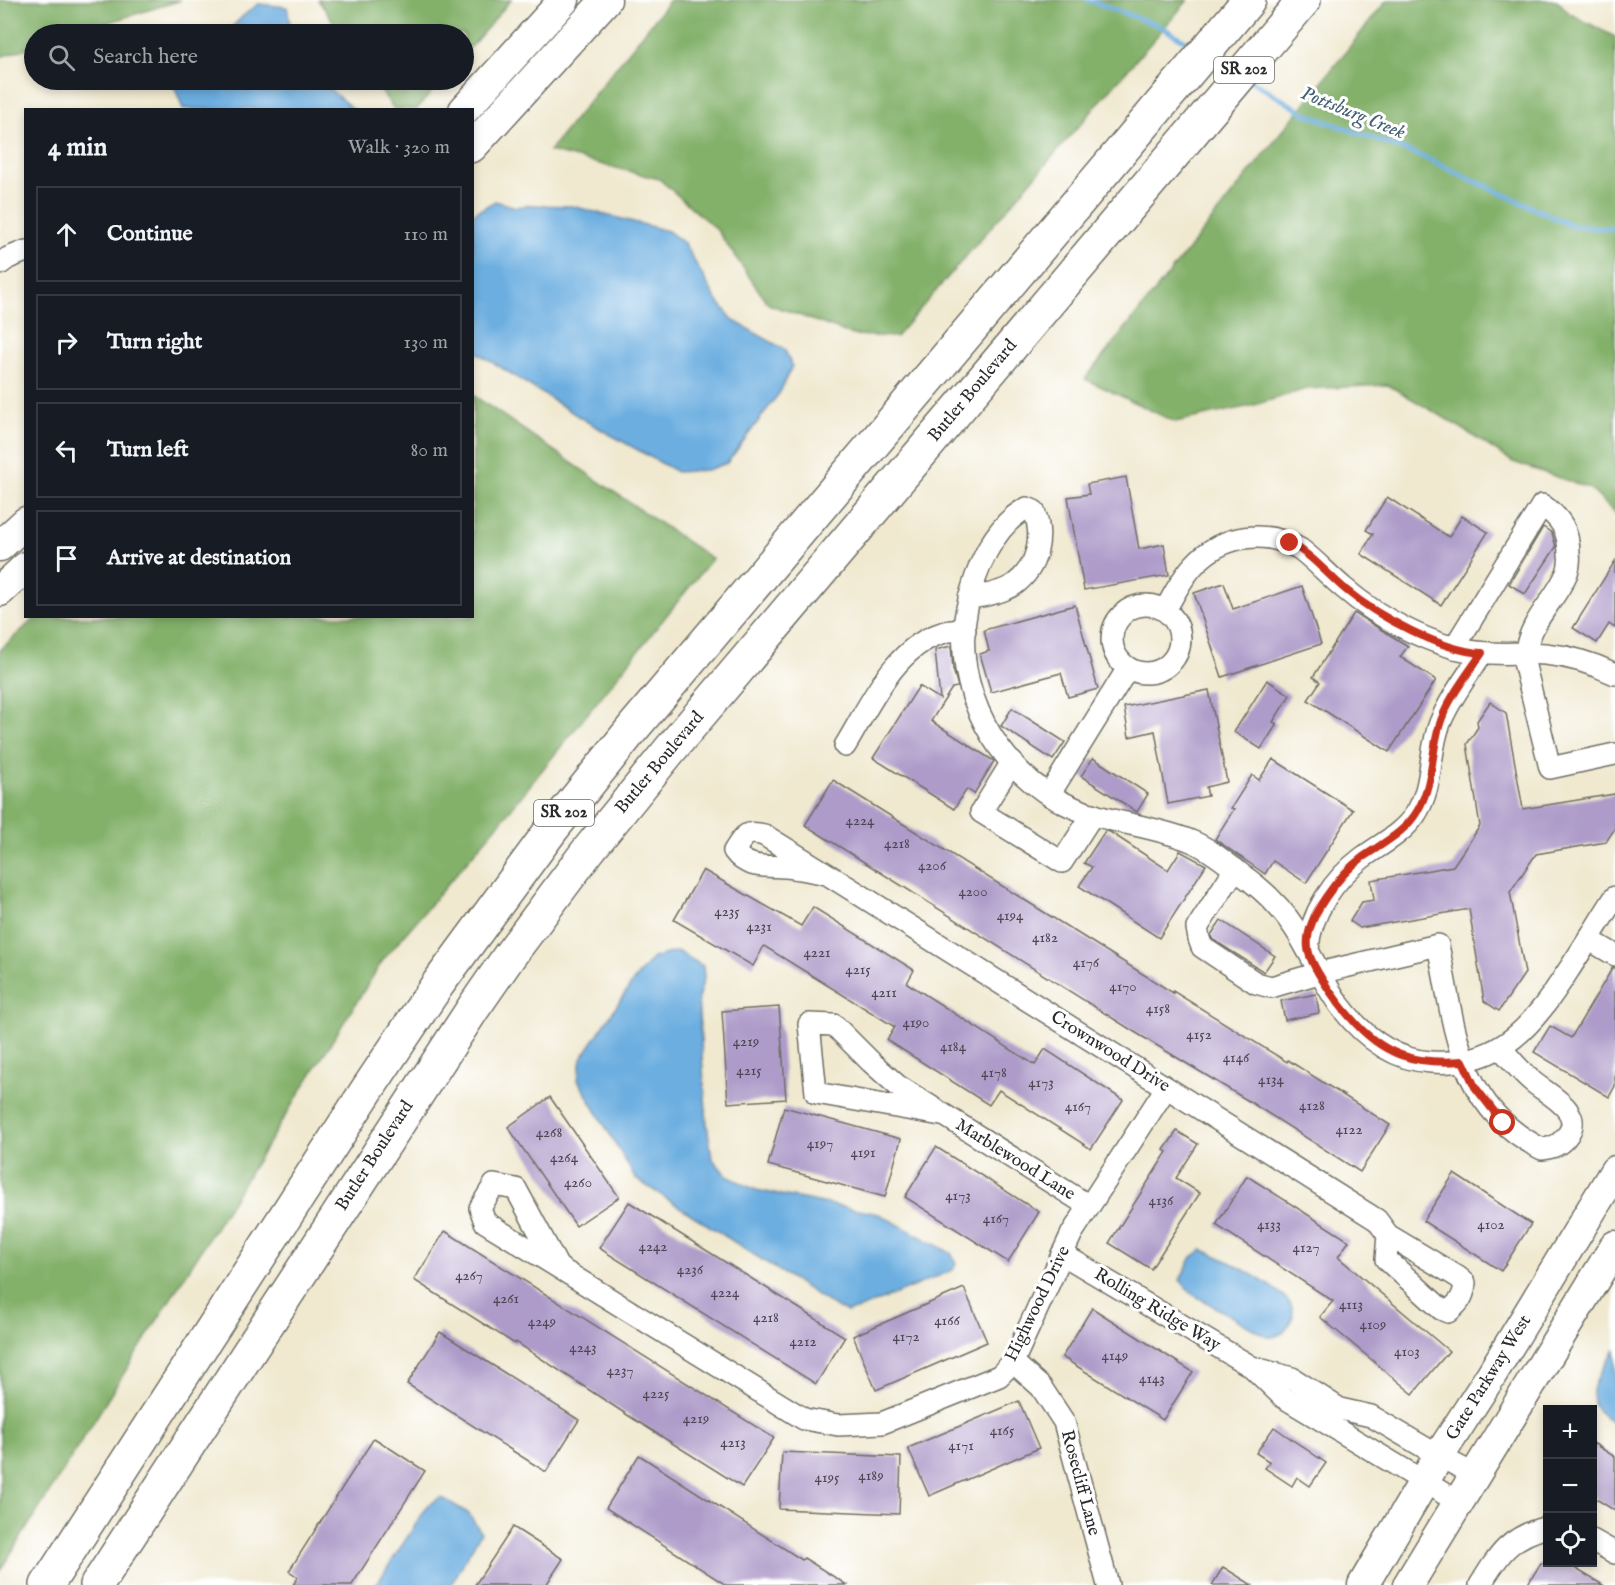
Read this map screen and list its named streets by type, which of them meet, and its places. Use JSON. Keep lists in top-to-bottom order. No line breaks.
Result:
{"streets":{"highway":["SR 202","Butler Boulevard"],"main road":["Gate Parkway West"],"street":["Crownwood Drive","Marblewood Lane","Highwood Drive","Rolling Ridge Way","Rosecliff Lane"]},"crossings":[["Crownwood Drive","Highwood Drive"],["Marblewood Lane","Highwood Drive"],["Highwood Drive","Rolling Ridge Way"],["Highwood Drive","Rosecliff Lane"],["Rolling Ridge Way","Gate Parkway West"]],"water":["Pottsburg Creek"],"house_numbers":["4224","4218","4206","4200","4235","4194","4231","4182","4221","4176","4215","4170","4211","4158","4190","4152","4219","4184","4146","4215","4178","4134","4173","4128","4167","4122","4268","4197","4191","4264","4260","4173","4136","4167","4133","4102","4242","4127","4236","4267","4224","4261","4113","4218","4166","4249","4109","4172","4212","4243","4103","4149","4237","4143","4225","4219","4165","4213","4171","4189","4195"],"page":{"search":"Search here","heading":["4 min","Walk · 320 m"],"list":[["Continue","110 m"],["Turn right","130 m"],["Turn left","80 m"],"Arrive at destination"],"map_buttons":["+","−"]}}
